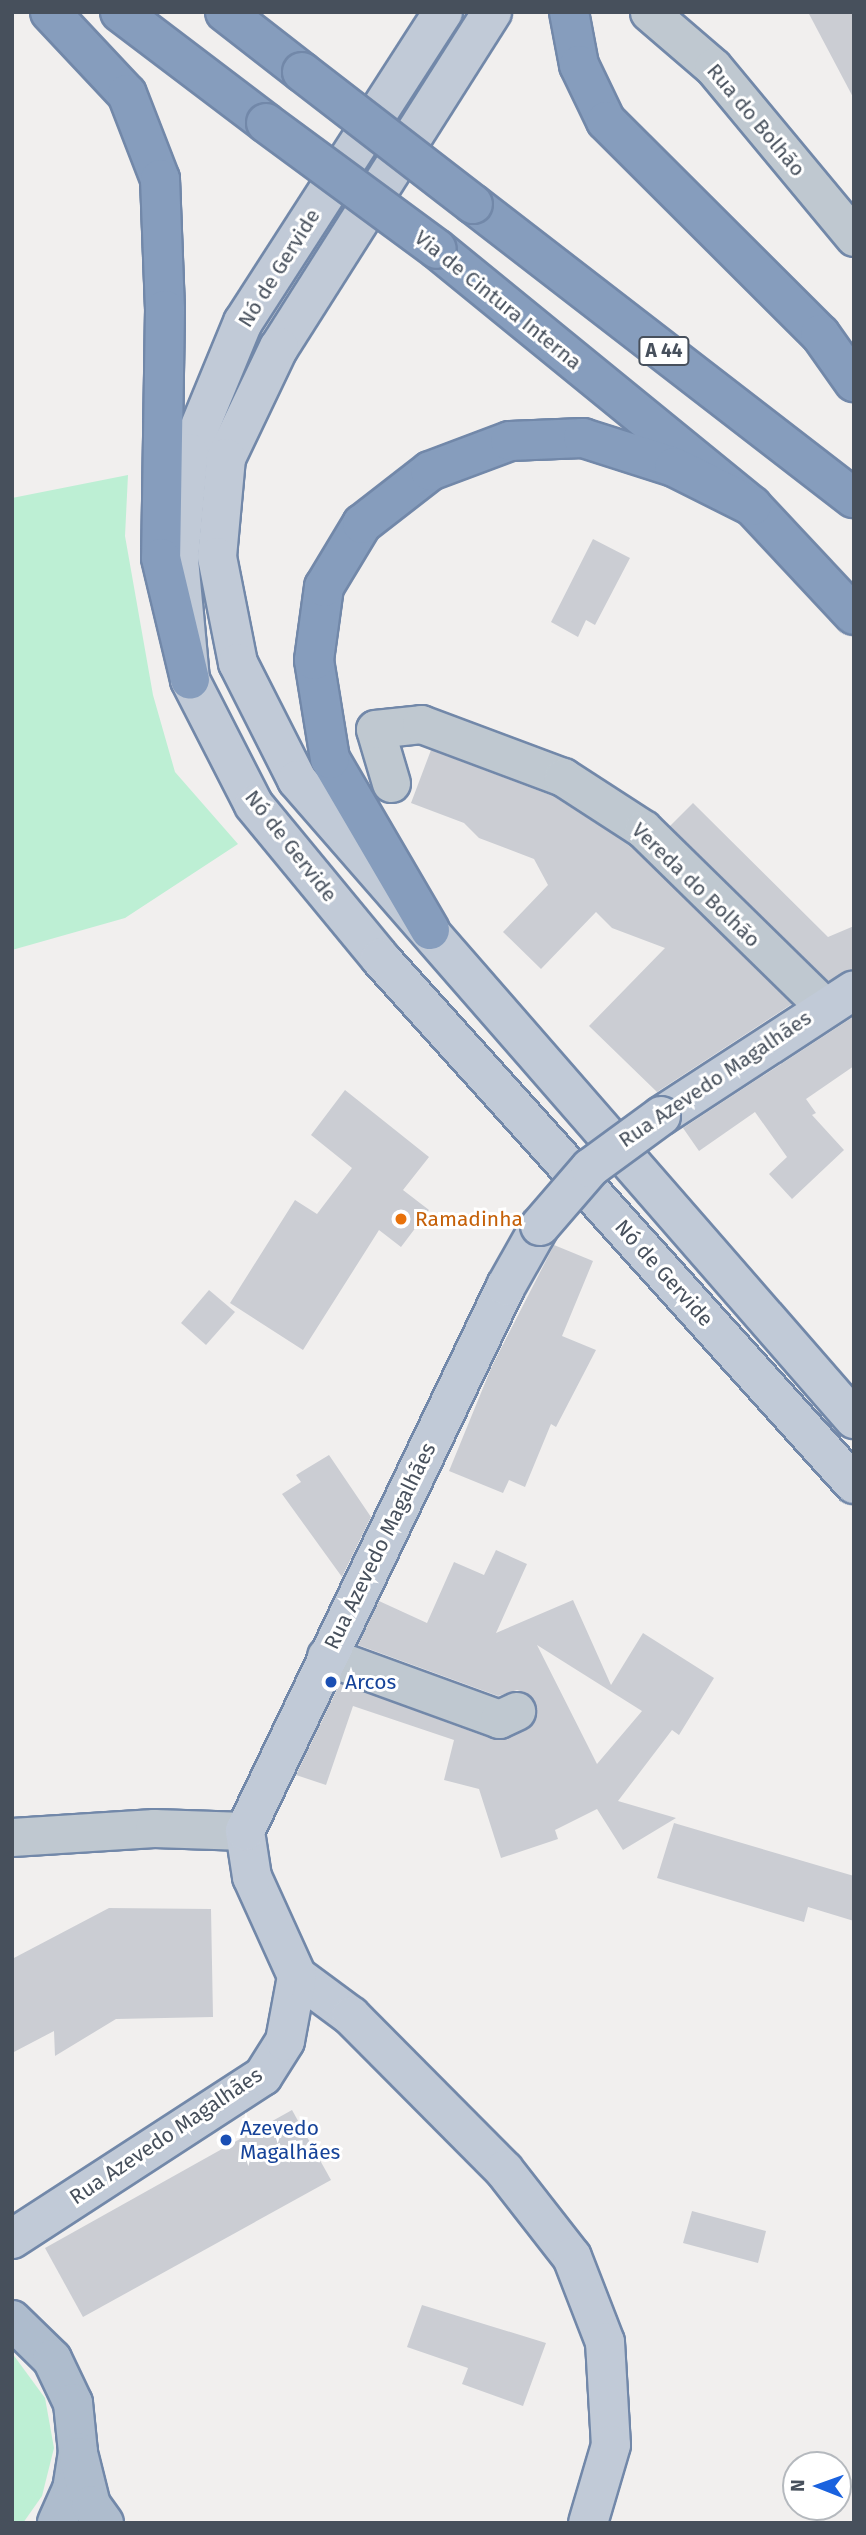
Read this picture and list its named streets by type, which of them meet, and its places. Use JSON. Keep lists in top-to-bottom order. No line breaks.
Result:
{"streets":{"highway":["Via de Cintura Interna","A 44"],"main road":["Nó de Gervide","Rua Azevedo Magalhães"],"street":["Rua do Bolhão","Vereda do Bolhão"]},"crossings":[["Vereda do Bolhão","Rua Azevedo Magalhães"]],"places":["Ramadinha","Arcos","Azevedo Magalhães"],"north":"left"}
